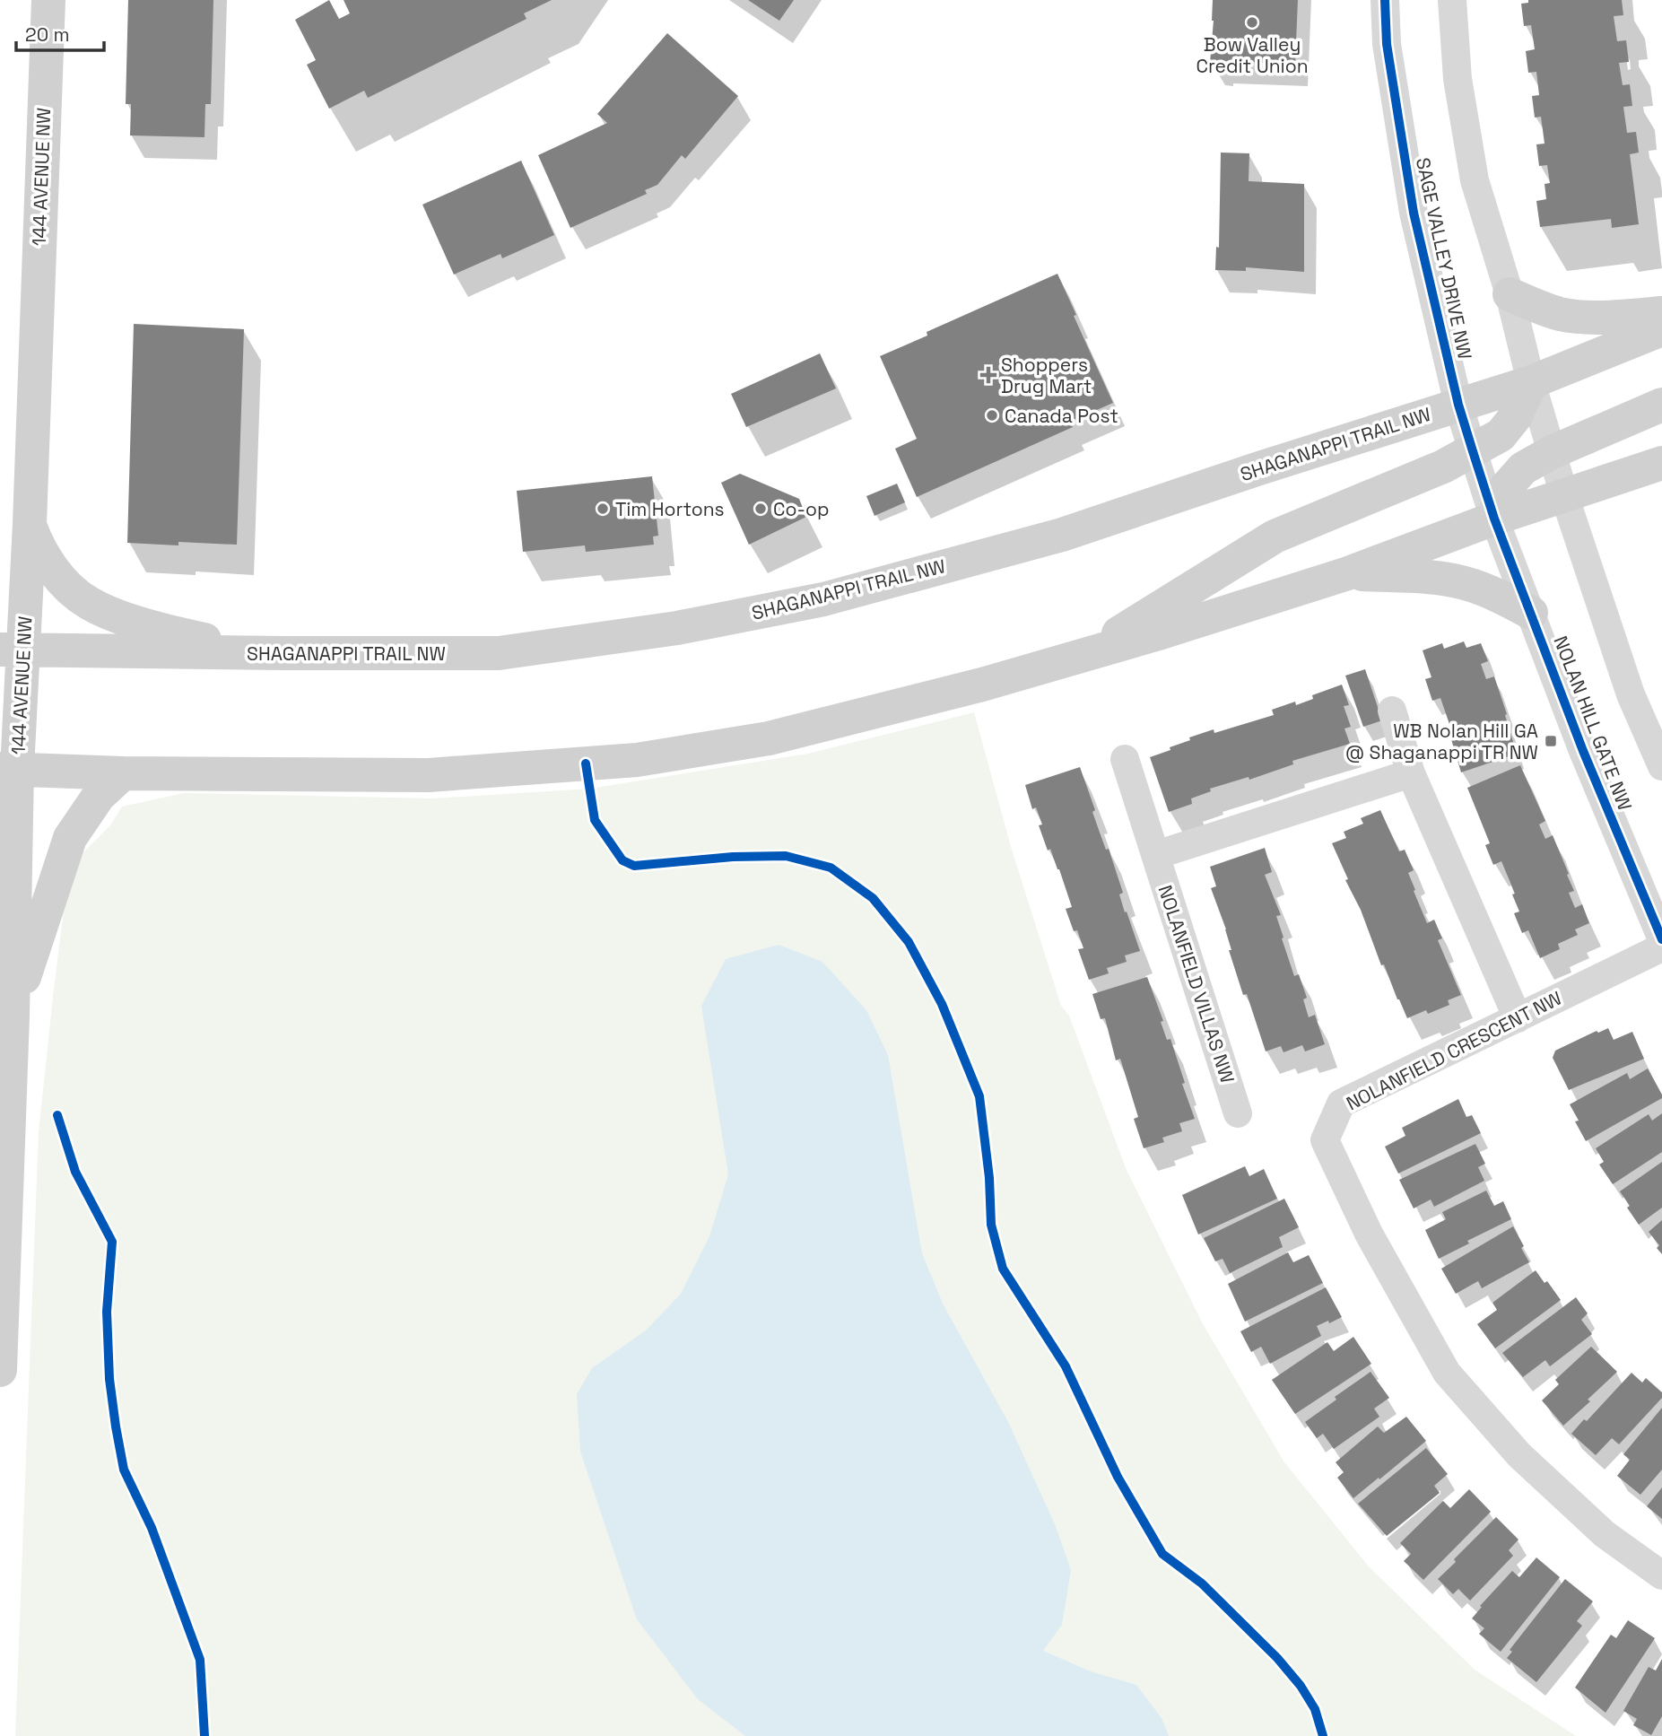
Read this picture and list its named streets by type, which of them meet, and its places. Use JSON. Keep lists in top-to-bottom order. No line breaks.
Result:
{"streets":{"main road":["144 AVENUE NW","SHAGANAPPI TRAIL NW"],"street":["SAGE VALLEY DRIVE NW","NOLAN HILL GATE NW","NOLANFIELD VILLAS NW","NOLANFIELD CRESCENT NW"]},"crossings":[["144 AVENUE NW","SHAGANAPPI TRAIL NW"],["SAGE VALLEY DRIVE NW","SHAGANAPPI TRAIL NW"],["SAGE VALLEY DRIVE NW","NOLAN HILL GATE NW"]],"places":{"other":["Bow Valley Credit Union","Canada Post","Tim Hortons","Co-op"],"health":["Shoppers Drug Mart"],"transit":["WB Nolan Hill GA @ Shaganappi TR NW"]},"scale_bar":"20 m"}
